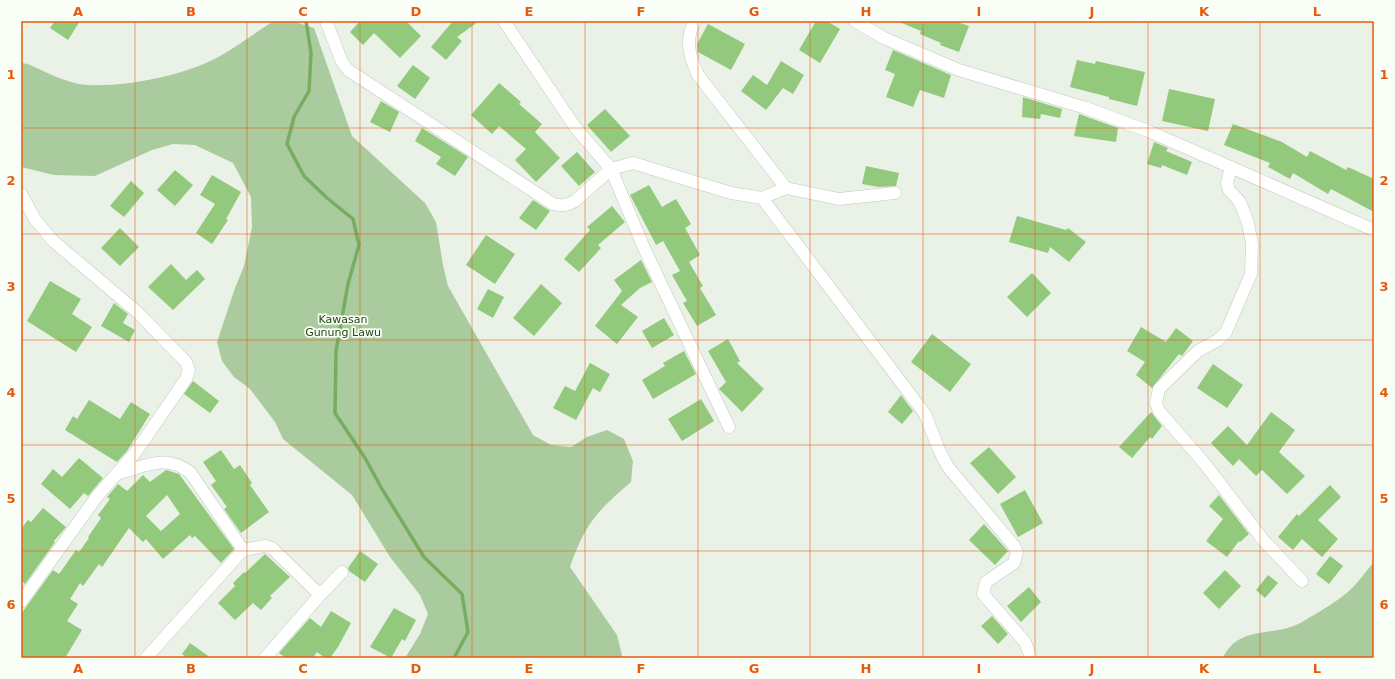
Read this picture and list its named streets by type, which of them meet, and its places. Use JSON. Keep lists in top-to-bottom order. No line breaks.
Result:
{"parks":["Kawasan Gunung Lawu"],"grid":{"columns":["A","B","C","D","E","F","G","H","I","J","K","L"],"rows":["1","2","3","4","5","6"]}}
